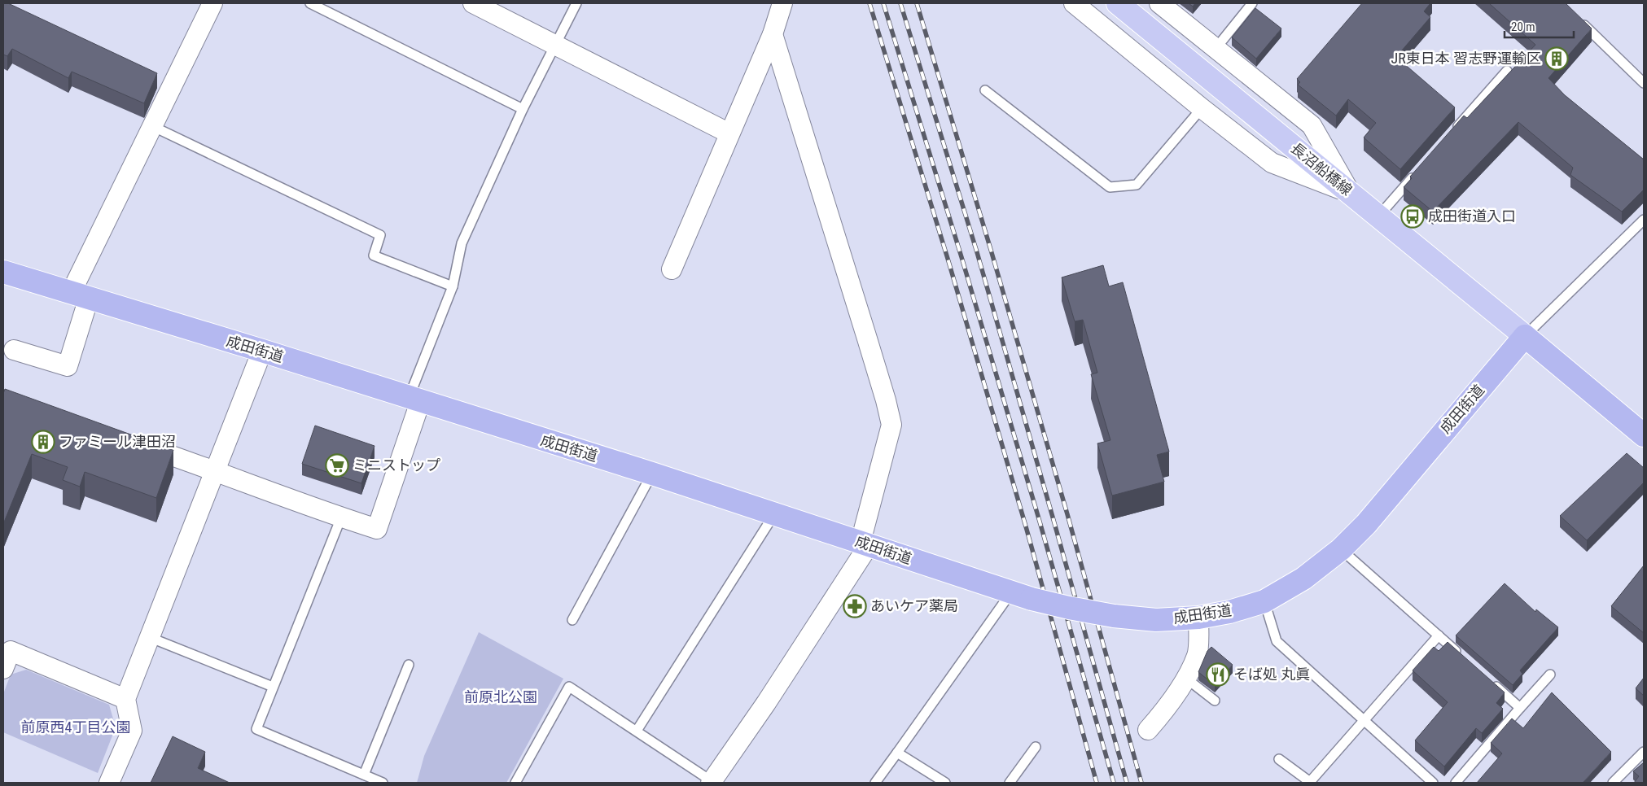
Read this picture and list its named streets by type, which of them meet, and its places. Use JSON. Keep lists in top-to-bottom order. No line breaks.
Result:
{"streets":{"highway":["成田街道"],"main road":["長沼船橋線"]},"crossings":[["長沼船橋線","成田街道"]],"parks":["前原北公園","前原西4丁目公園"],"places":{"building":["JR東日本 習志野運輸区","ファミール津田沼"],"bus stop":["成田街道入口"],"supermarket":["ミニストップ"],"pharmacy":["あいケア薬局"],"restaurant":["そば処 丸眞"]},"scale_bar":"20 m"}
